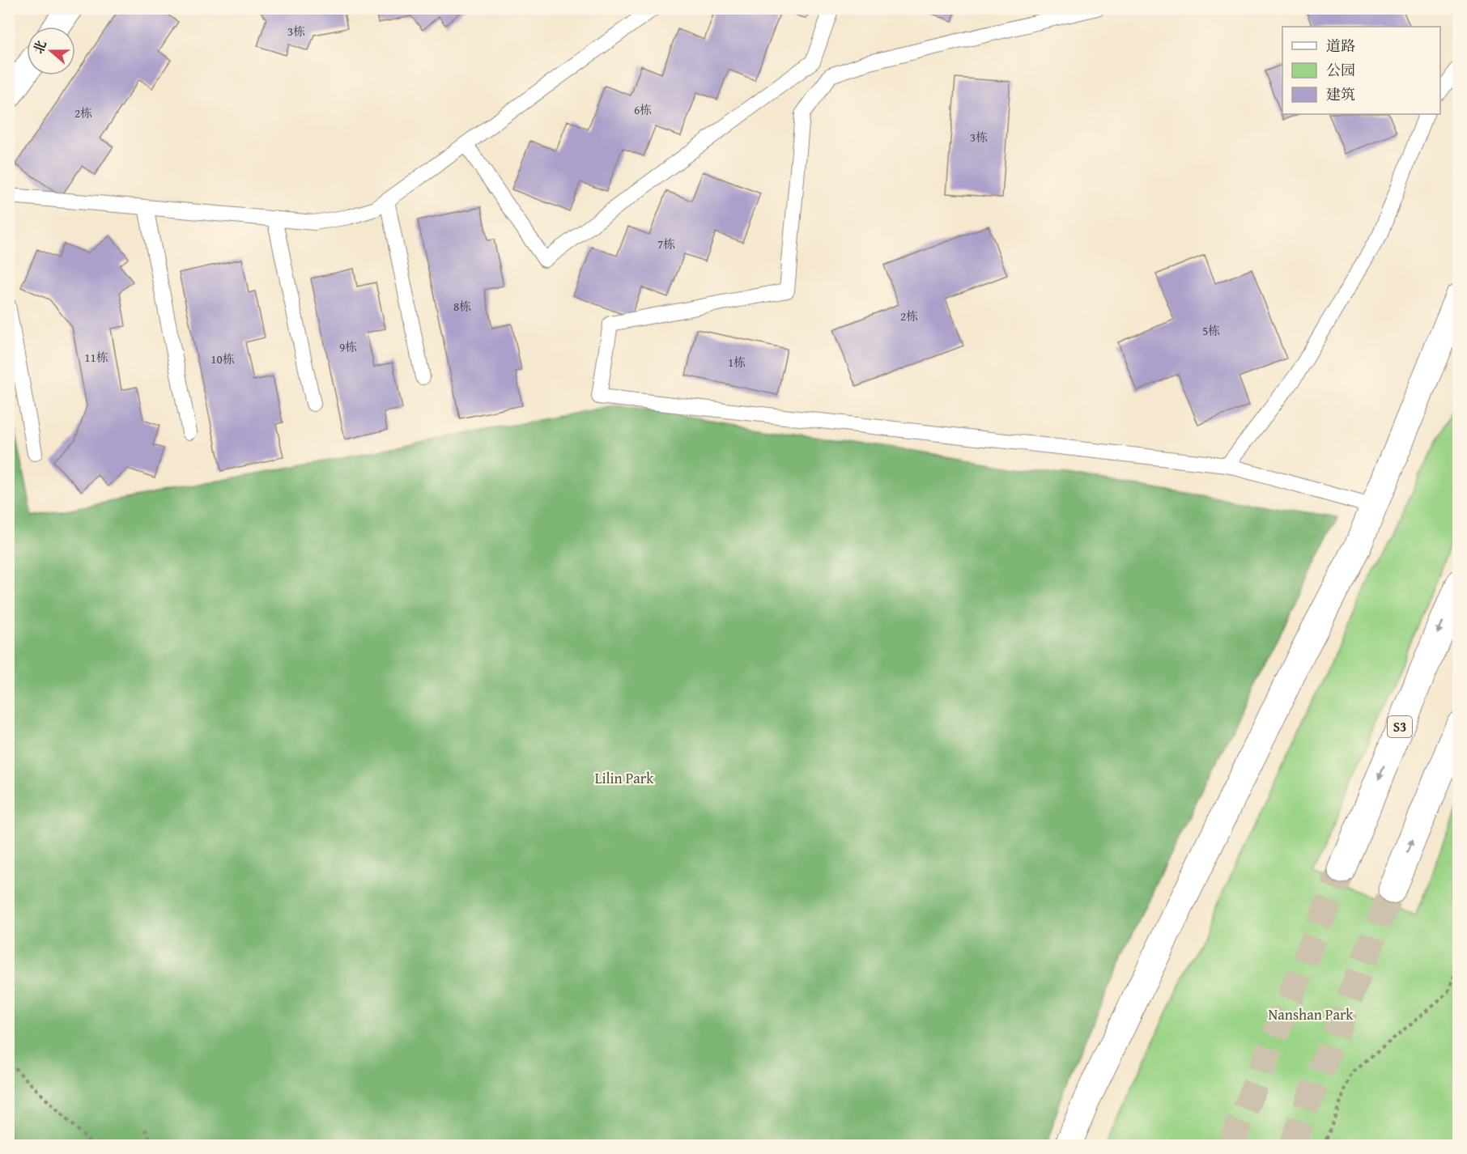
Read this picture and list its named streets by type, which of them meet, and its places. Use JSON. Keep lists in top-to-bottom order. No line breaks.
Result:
{"streets":{"main road":["S3"]},"parks":["Lilin Park","Nanshan Park"],"house_numbers":["3栋","6栋","2栋","3栋","7栋","8栋","2栋","5栋","9栋","11栋","10栋","1栋"],"legend":["道路","公园","建筑"],"north":"left"}
